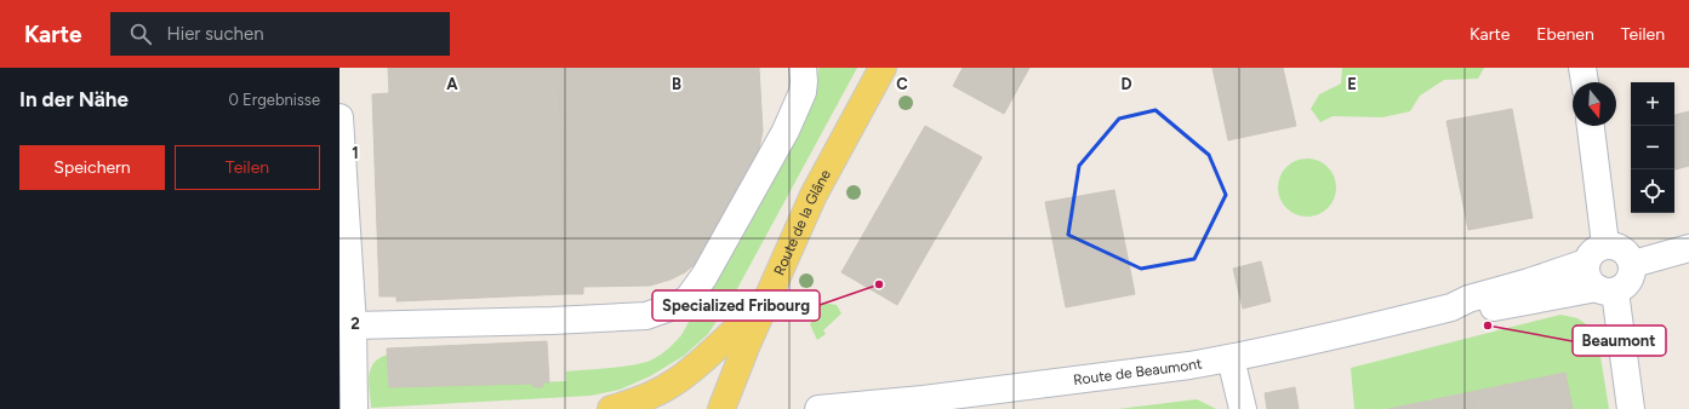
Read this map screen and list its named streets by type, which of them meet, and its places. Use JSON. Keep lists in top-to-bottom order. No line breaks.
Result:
{"streets":{"main road":["Route de la Glâne"],"street":["Route de Beaumont"]},"places":["Specialized Fribourg","Beaumont"],"north":"bottom","page":{"header":"Karte","search":"Hier suchen","nav":["Karte","Ebenen","Teilen"],"heading":["In der Nähe","0 Ergebnisse"],"map_buttons":["+","−"],"buttons":["Speichern","Teilen"]},"grid":{"columns":["A","B","C","D","E"],"rows":["1","2"]}}
